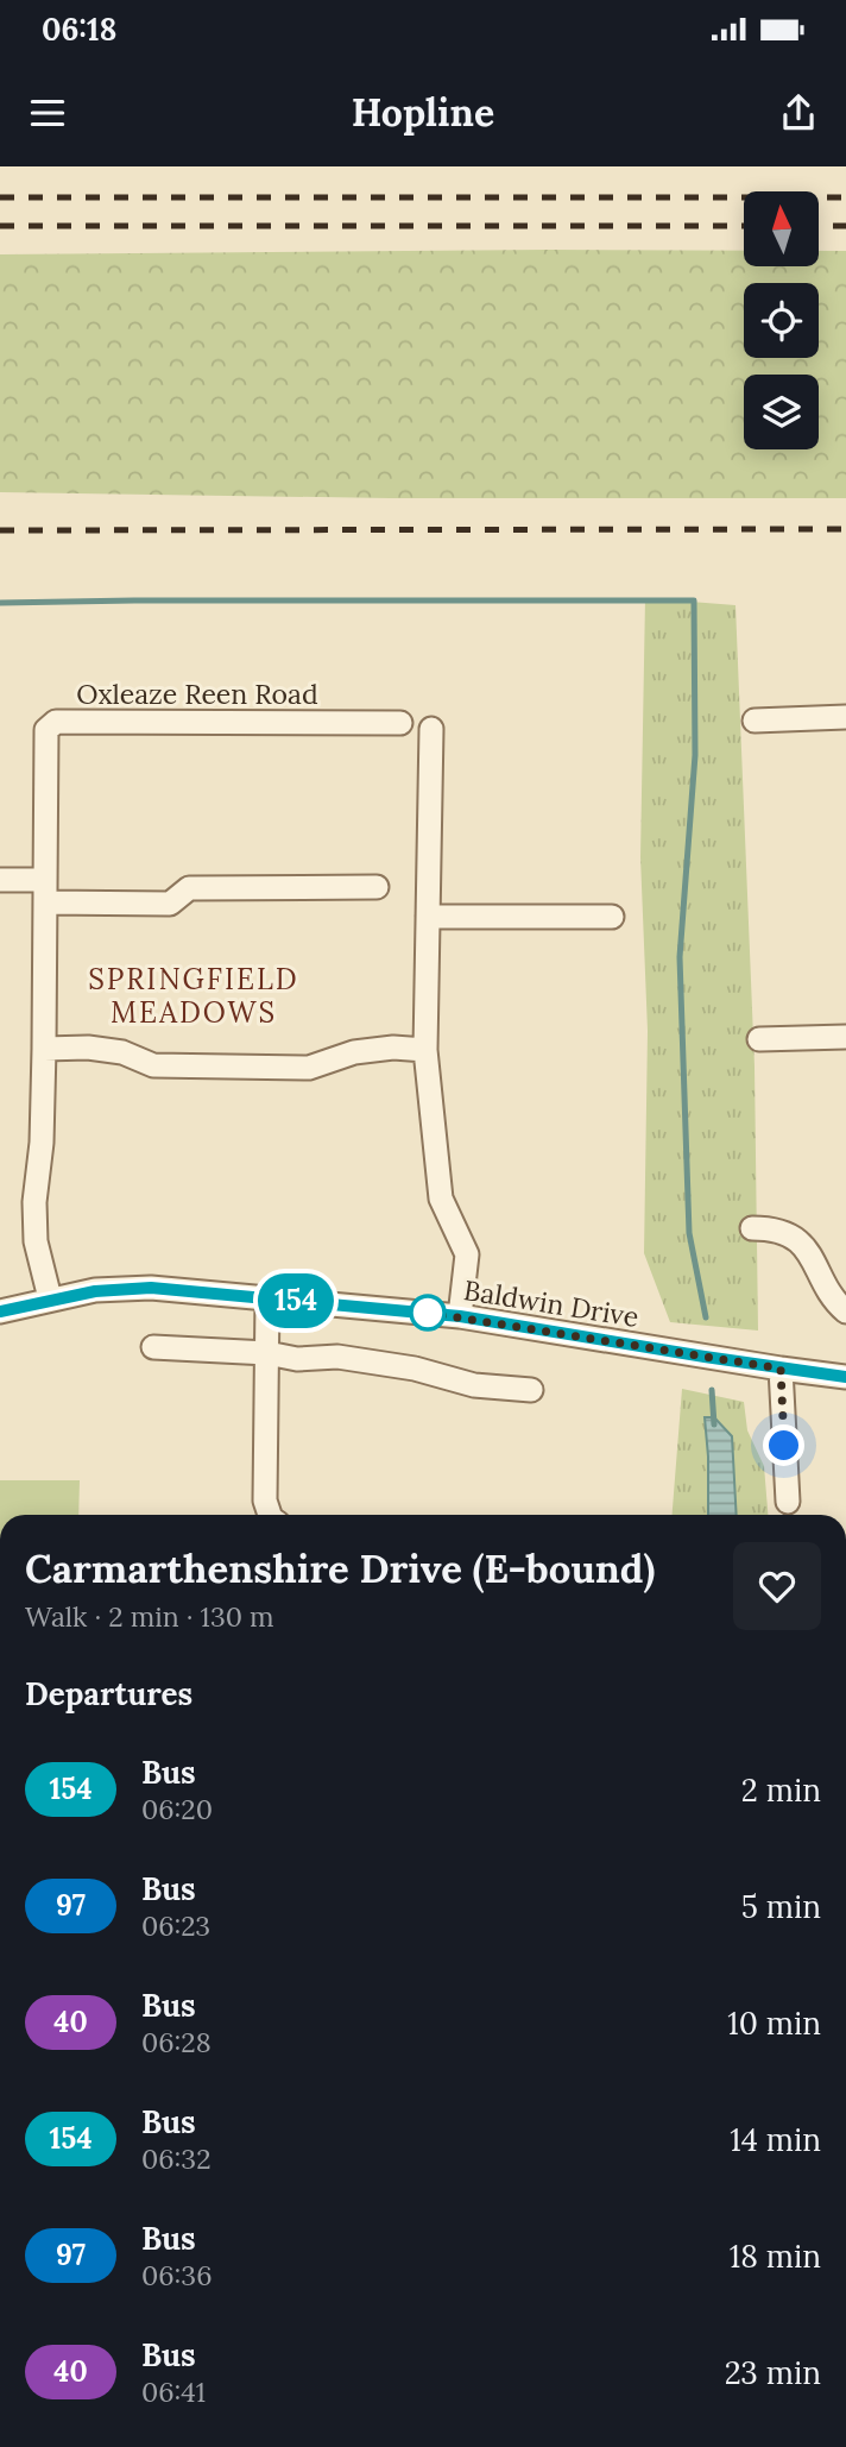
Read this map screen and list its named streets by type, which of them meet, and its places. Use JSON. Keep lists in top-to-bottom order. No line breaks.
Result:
{"streets":{"street":["Oxleaze Reen Road","Baldwin Drive"]},"crossings":[["Oxleaze Reen Road","Baldwin Drive"]],"districts":["SPRINGFIELD MEADOWS"],"lines":["bus line 154"],"north":"top","page":{"status":"06:18","header":"Hopline","on_map":"154","heading":[["Carmarthenshire Drive (E-bound)","Walk · 2 min · 130 m"],"Departures"],"list":[{"mark":"154","name":"Bus","note":"06:20","value":"2 min"},{"mark":"97","name":"Bus","note":"06:23","value":"5 min"},{"mark":"40","name":"Bus","note":"06:28","value":"10 min"},{"mark":"154","name":"Bus","note":"06:32","value":"14 min"},{"mark":"97","name":"Bus","note":"06:36","value":"18 min"},{"mark":"40","name":"Bus","note":"06:41","value":"23 min"}]}}
